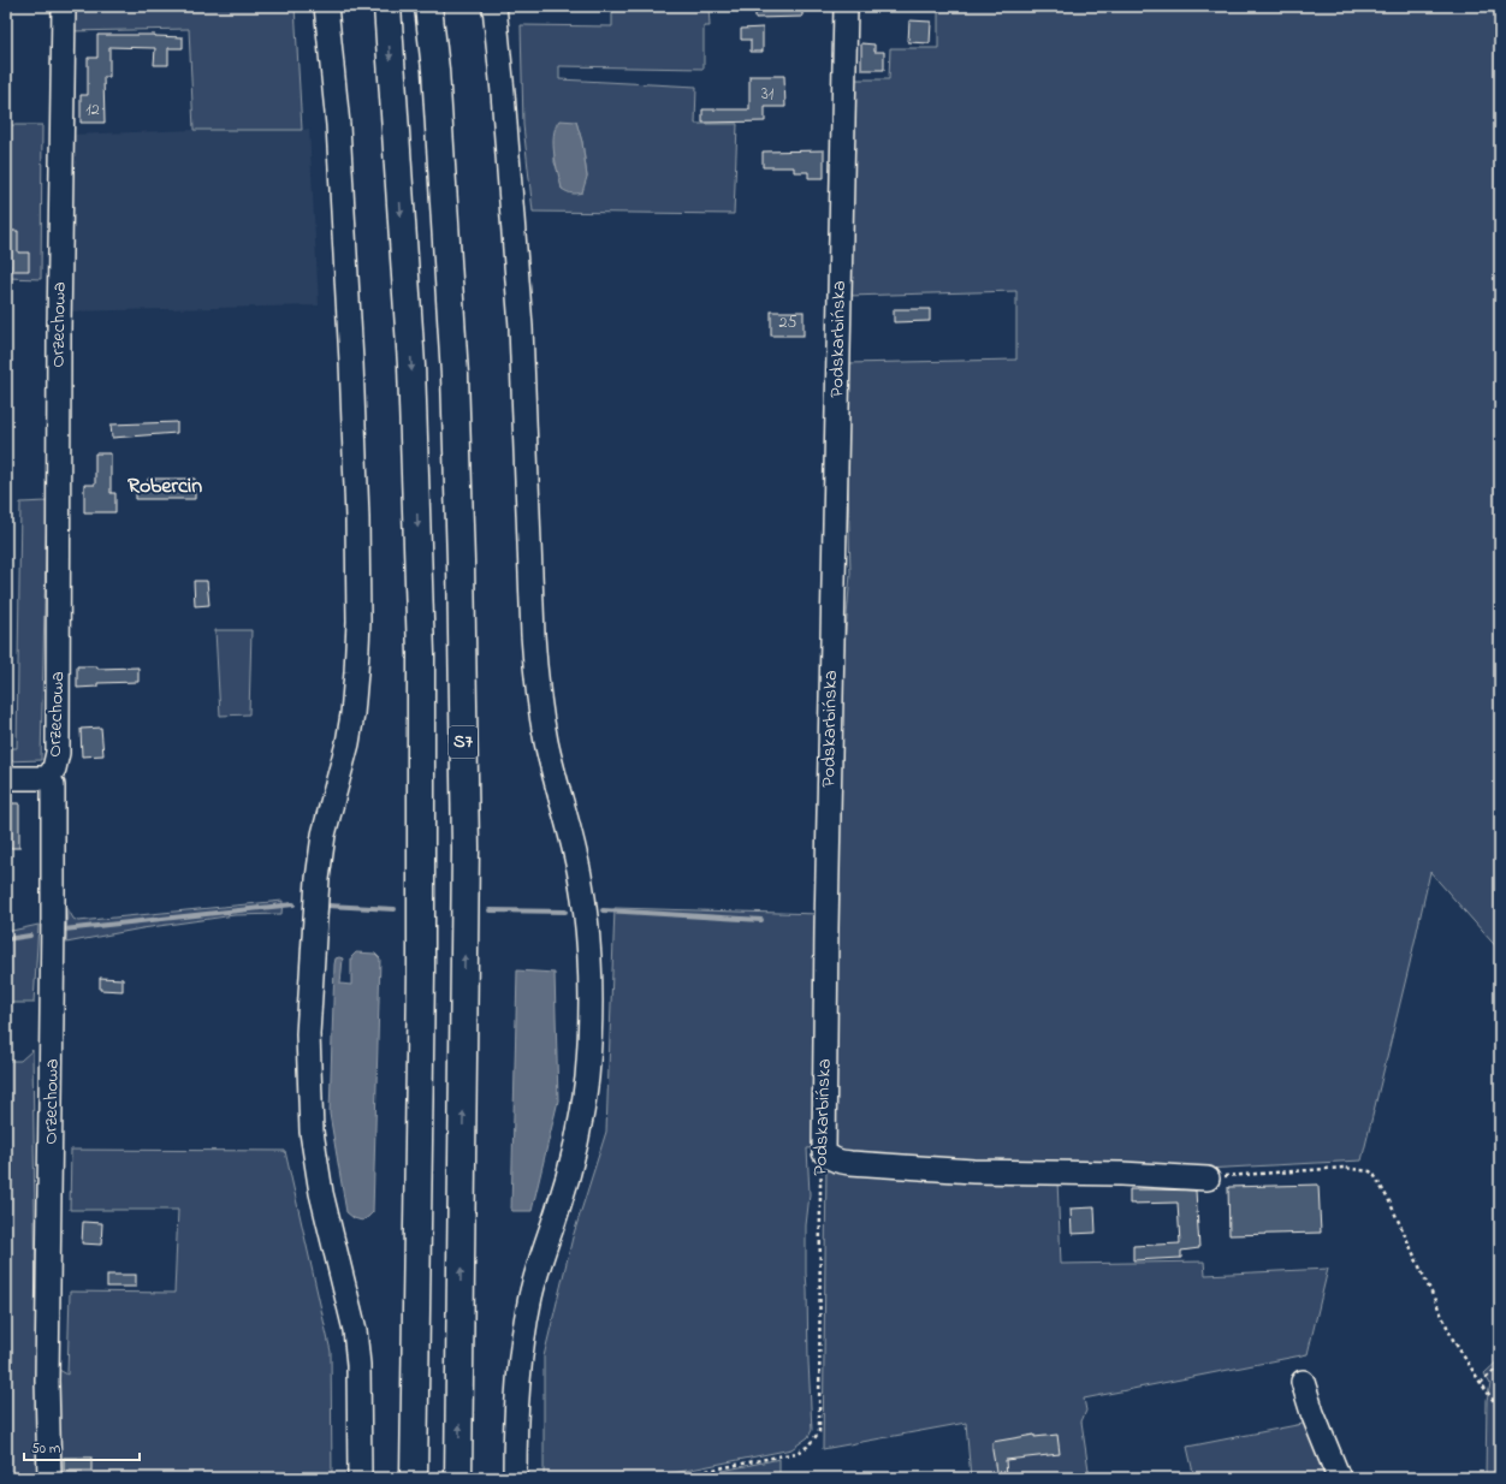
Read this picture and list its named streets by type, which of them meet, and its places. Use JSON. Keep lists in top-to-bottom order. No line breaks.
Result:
{"streets":{"highway":["S7"],"street":["Orzechowa","Podskarbińska"]},"districts":["Robercin"],"house_numbers":["31","12","25"],"scale_bar":"50 m"}
